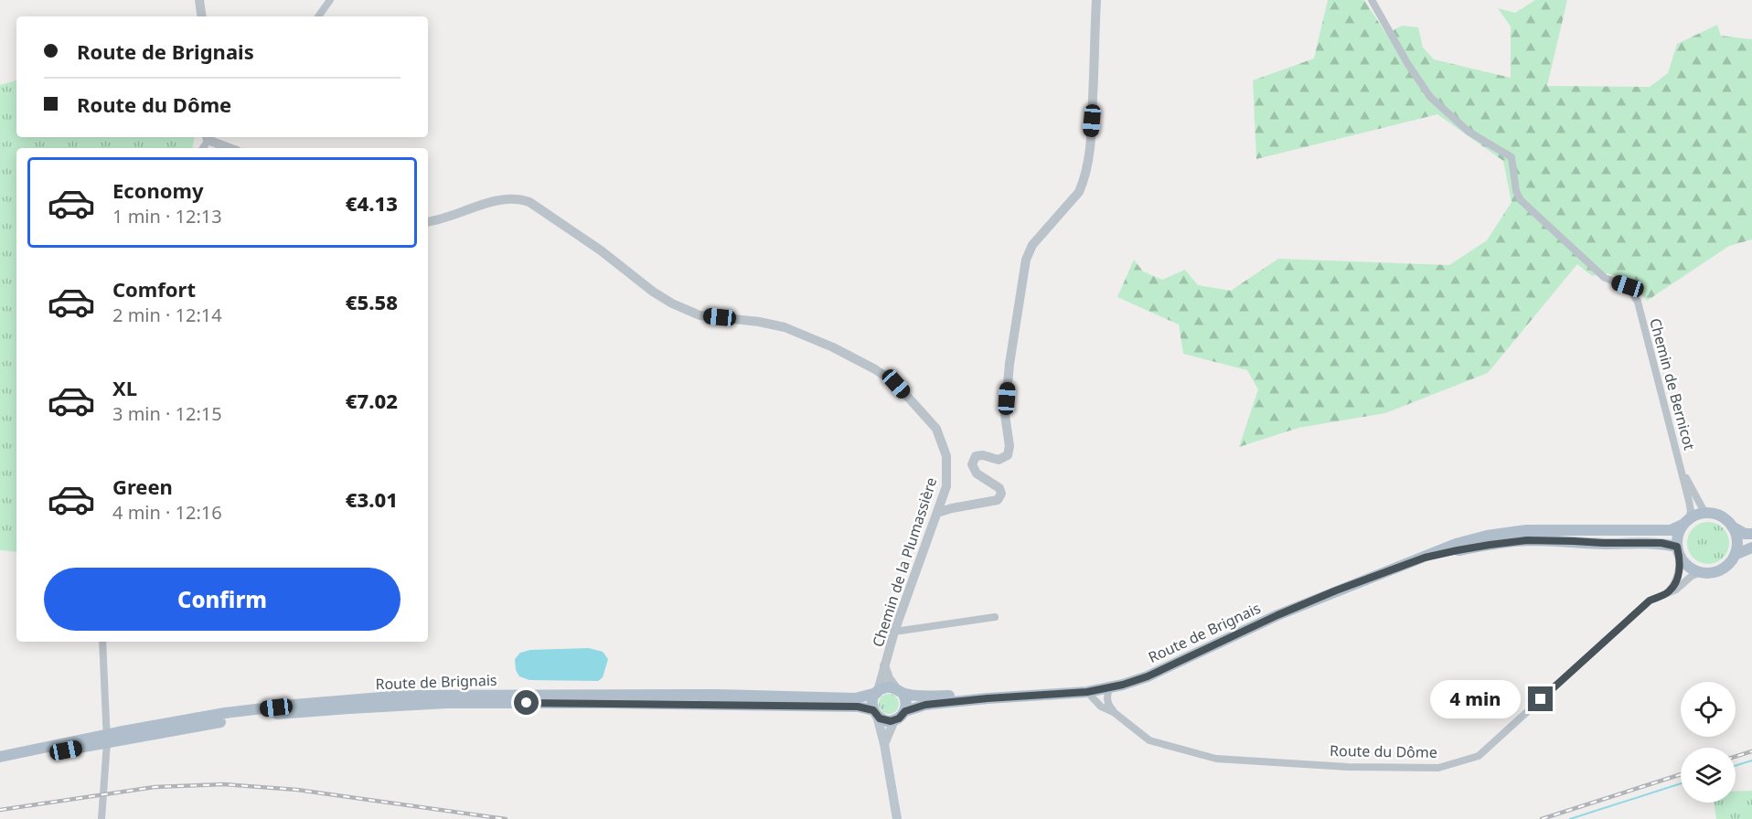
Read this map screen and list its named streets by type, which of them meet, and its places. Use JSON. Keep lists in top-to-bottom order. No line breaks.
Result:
{"streets":{"main road":["Route de Brignais"],"street":["Chemin de Bernicot","Chemin de la Plumassière","Route du Dôme"]},"crossings":[["Chemin de Bernicot","Route de Brignais"],["Chemin de Bernicot","Route du Dôme"],["Chemin de la Plumassière","Route de Brignais"],["Route de Brignais","Route du Dôme"]],"page":{"banner":["Route de Brignais","Route du Dôme"],"list":[{"name":"Economy","note":"1 min · 12:13","value":"€4.13"},{"name":"Comfort","note":"2 min · 12:14","value":"€5.58"},{"name":"XL","note":"3 min · 12:15","value":"€7.02"},{"name":"Green","note":"4 min · 12:16","value":"€3.01"}],"buttons":"Confirm","bubble":"4 min"}}
